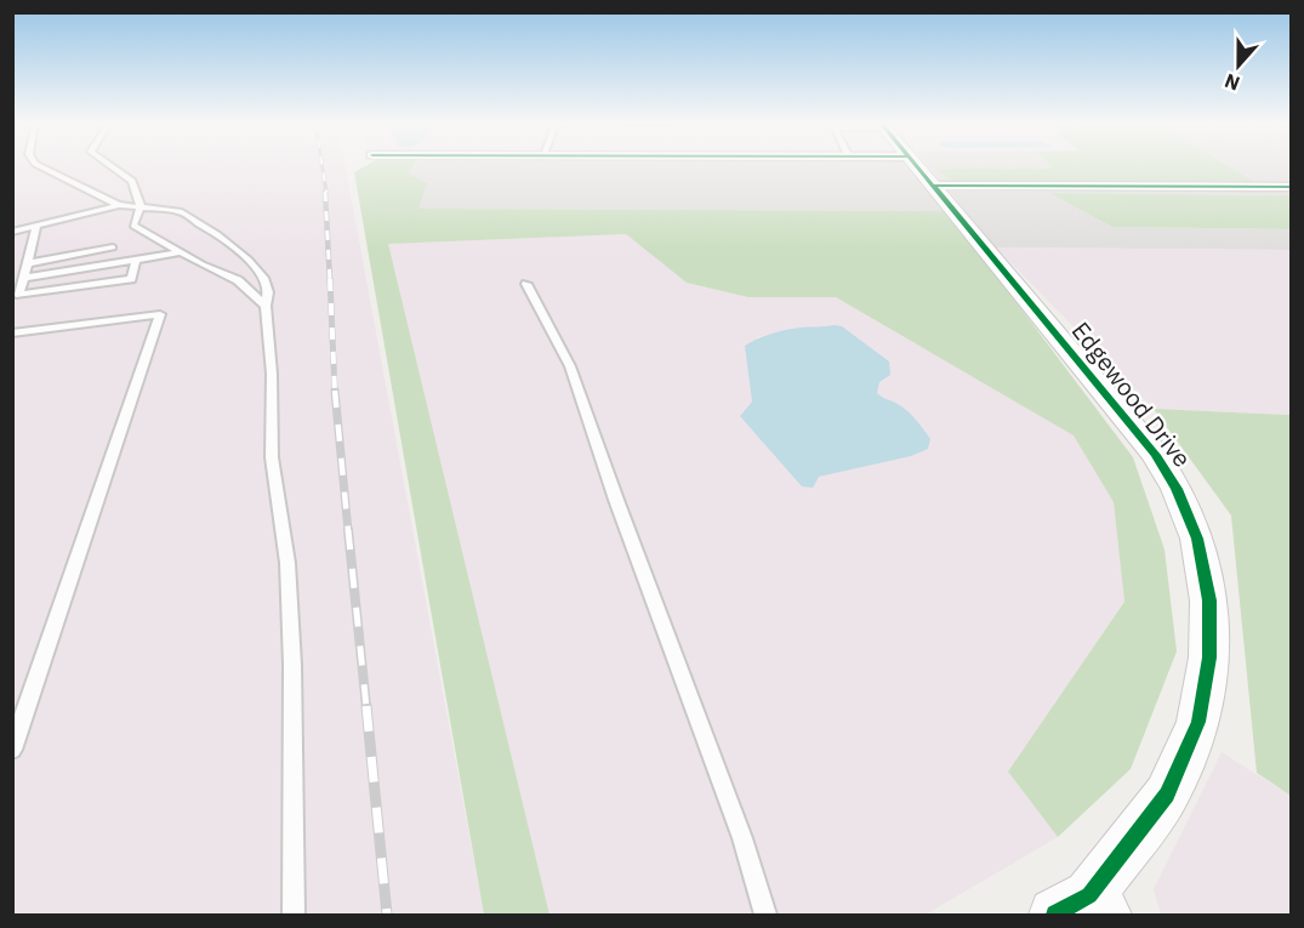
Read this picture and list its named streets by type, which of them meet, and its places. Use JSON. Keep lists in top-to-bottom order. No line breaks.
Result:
{"streets":{"street":["Edgewood Drive"]},"north":"bottom"}
